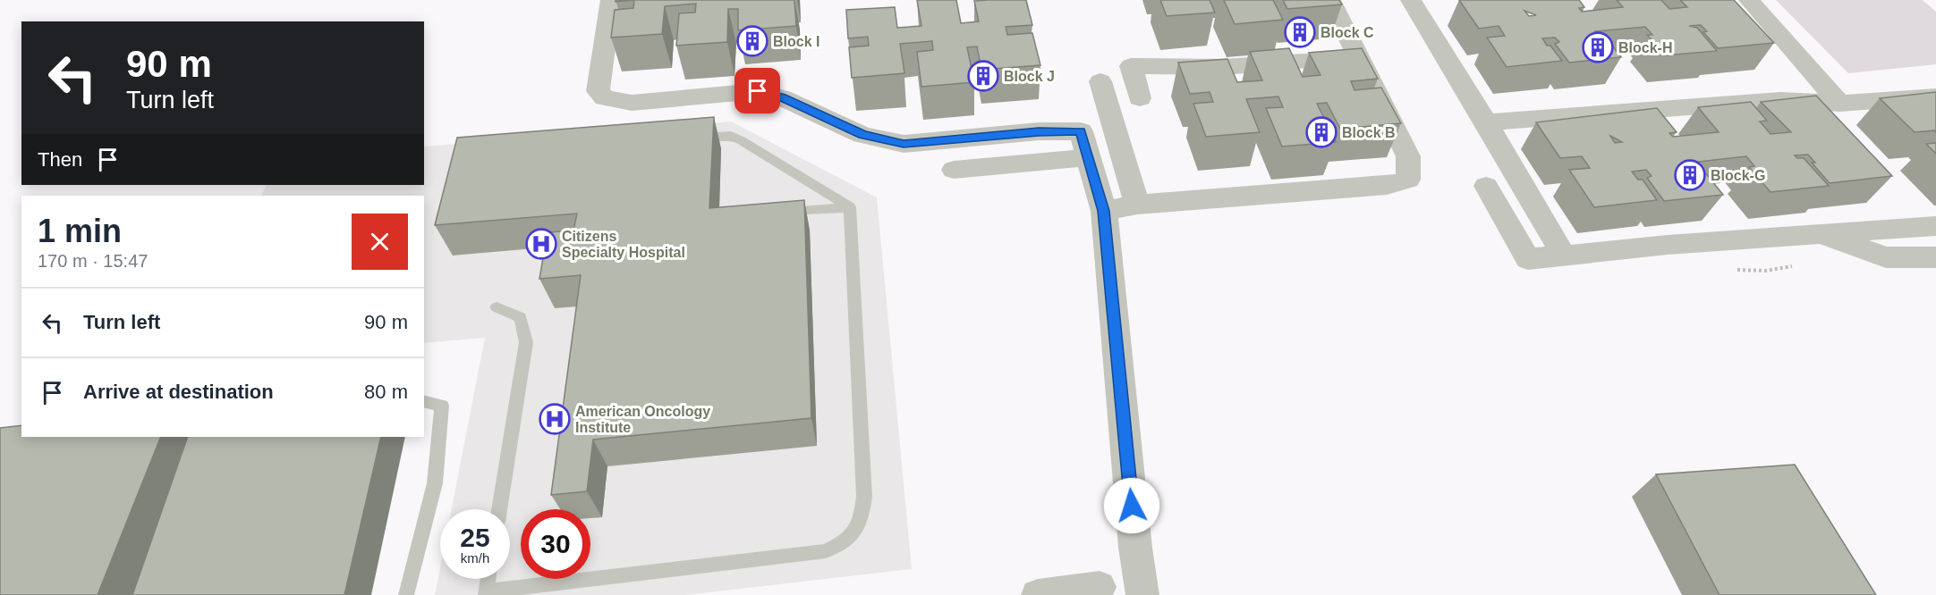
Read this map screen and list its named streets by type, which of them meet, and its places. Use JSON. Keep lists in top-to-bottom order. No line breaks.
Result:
{"places":{"building":["Block C","Block I","Block-H","Block J","Block B","Block-G"],"hospital":["Citizens Specialty Hospital","American Oncology Institute"]},"page":{"turn":["90 m","Turn left"],"then":"Then","heading":["1 min","170 m · 15:47"],"list":[{"name":"Turn left","value":"90 m"},{"name":"Arrive at destination","value":"80 m"}],"speed":"25 km/h","limit":"30"}}
